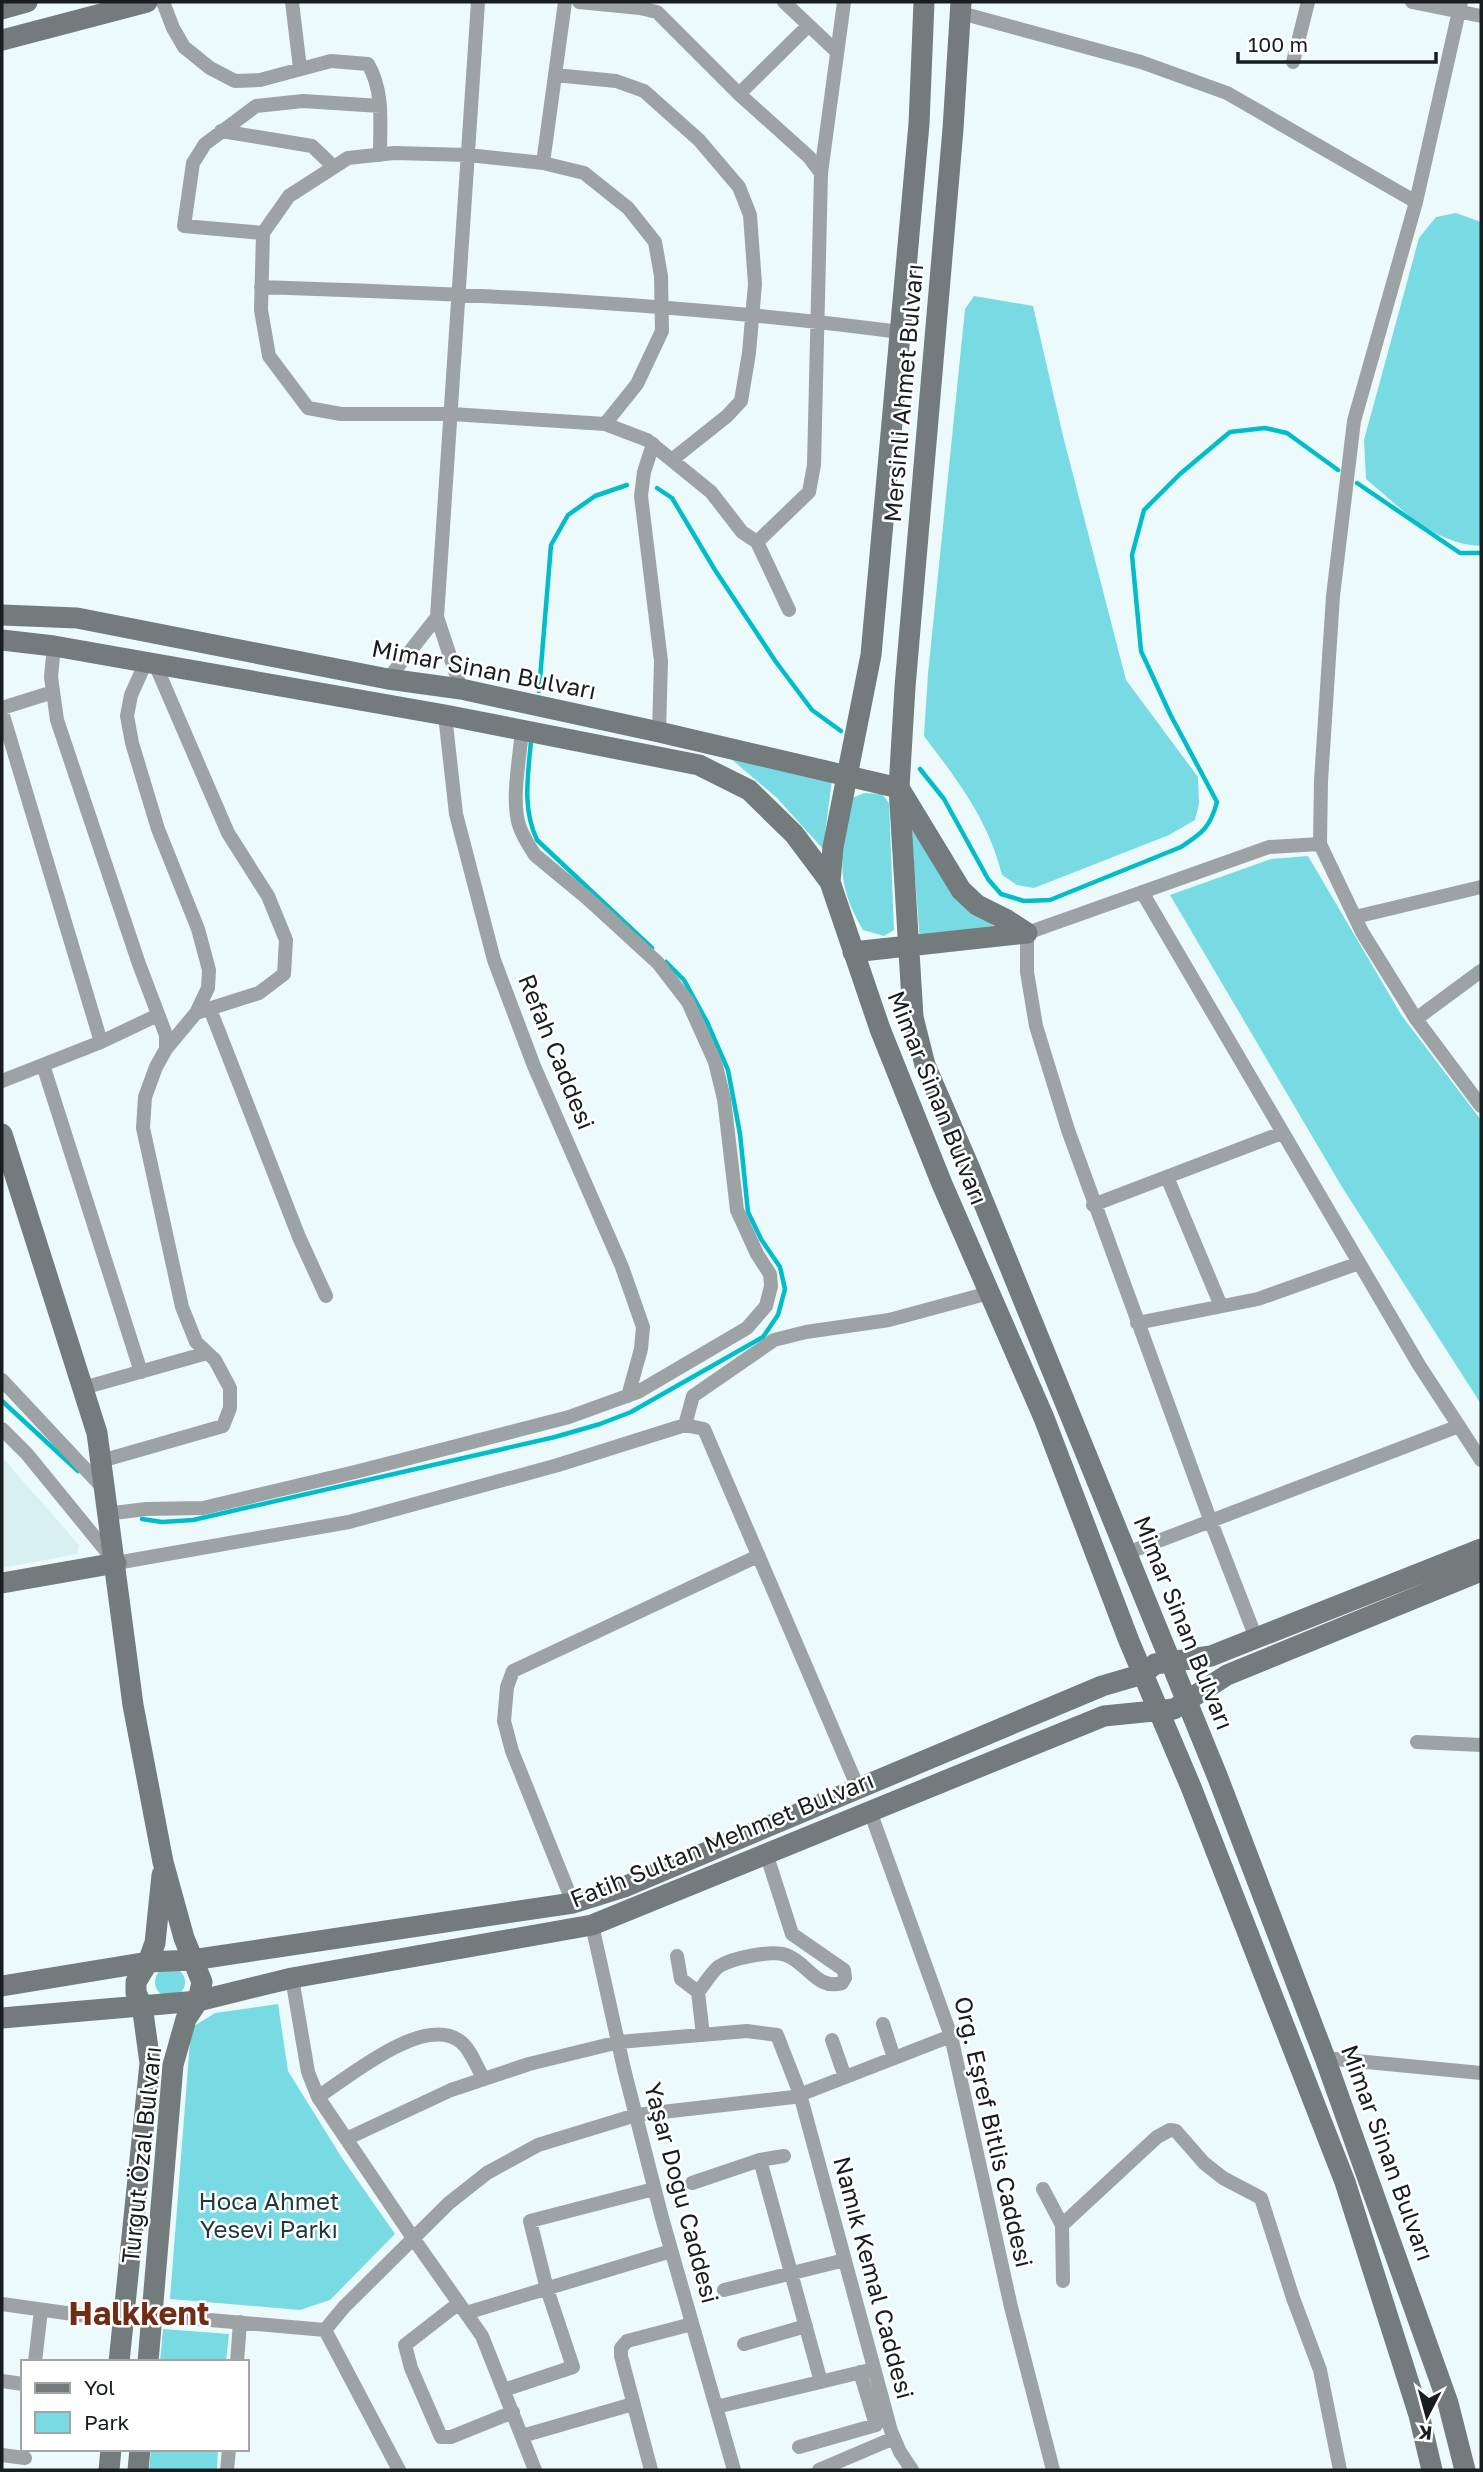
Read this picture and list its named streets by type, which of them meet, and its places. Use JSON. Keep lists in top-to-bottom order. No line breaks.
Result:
{"streets":{"main road":["Mersinli Ahmet Bulvarı","Mimar Sinan Bulvarı","Fatih Sultan Mehmet Bulvarı","Turgut Özal Bulvarı"],"street":["Refah Caddesi","Org. Eşref Bitlis Caddesi","Yaşar Doğu Caddesi","Namık Kemal Caddesi"]},"crossings":[["Mersinli Ahmet Bulvarı","Mimar Sinan Bulvarı"],["Mimar Sinan Bulvarı","Refah Caddesi"],["Mimar Sinan Bulvarı","Fatih Sultan Mehmet Bulvarı"],["Fatih Sultan Mehmet Bulvarı","Org. Eşref Bitlis Caddesi"],["Fatih Sultan Mehmet Bulvarı","Turgut Özal Bulvarı"],["Fatih Sultan Mehmet Bulvarı","Yaşar Doğu Caddesi"]],"districts":["Halkkent"],"parks":["Hoca Ahmet Yesevi Parkı"],"legend":["Yol","Park"],"scale_bar":"100 m","north":"bottom"}
